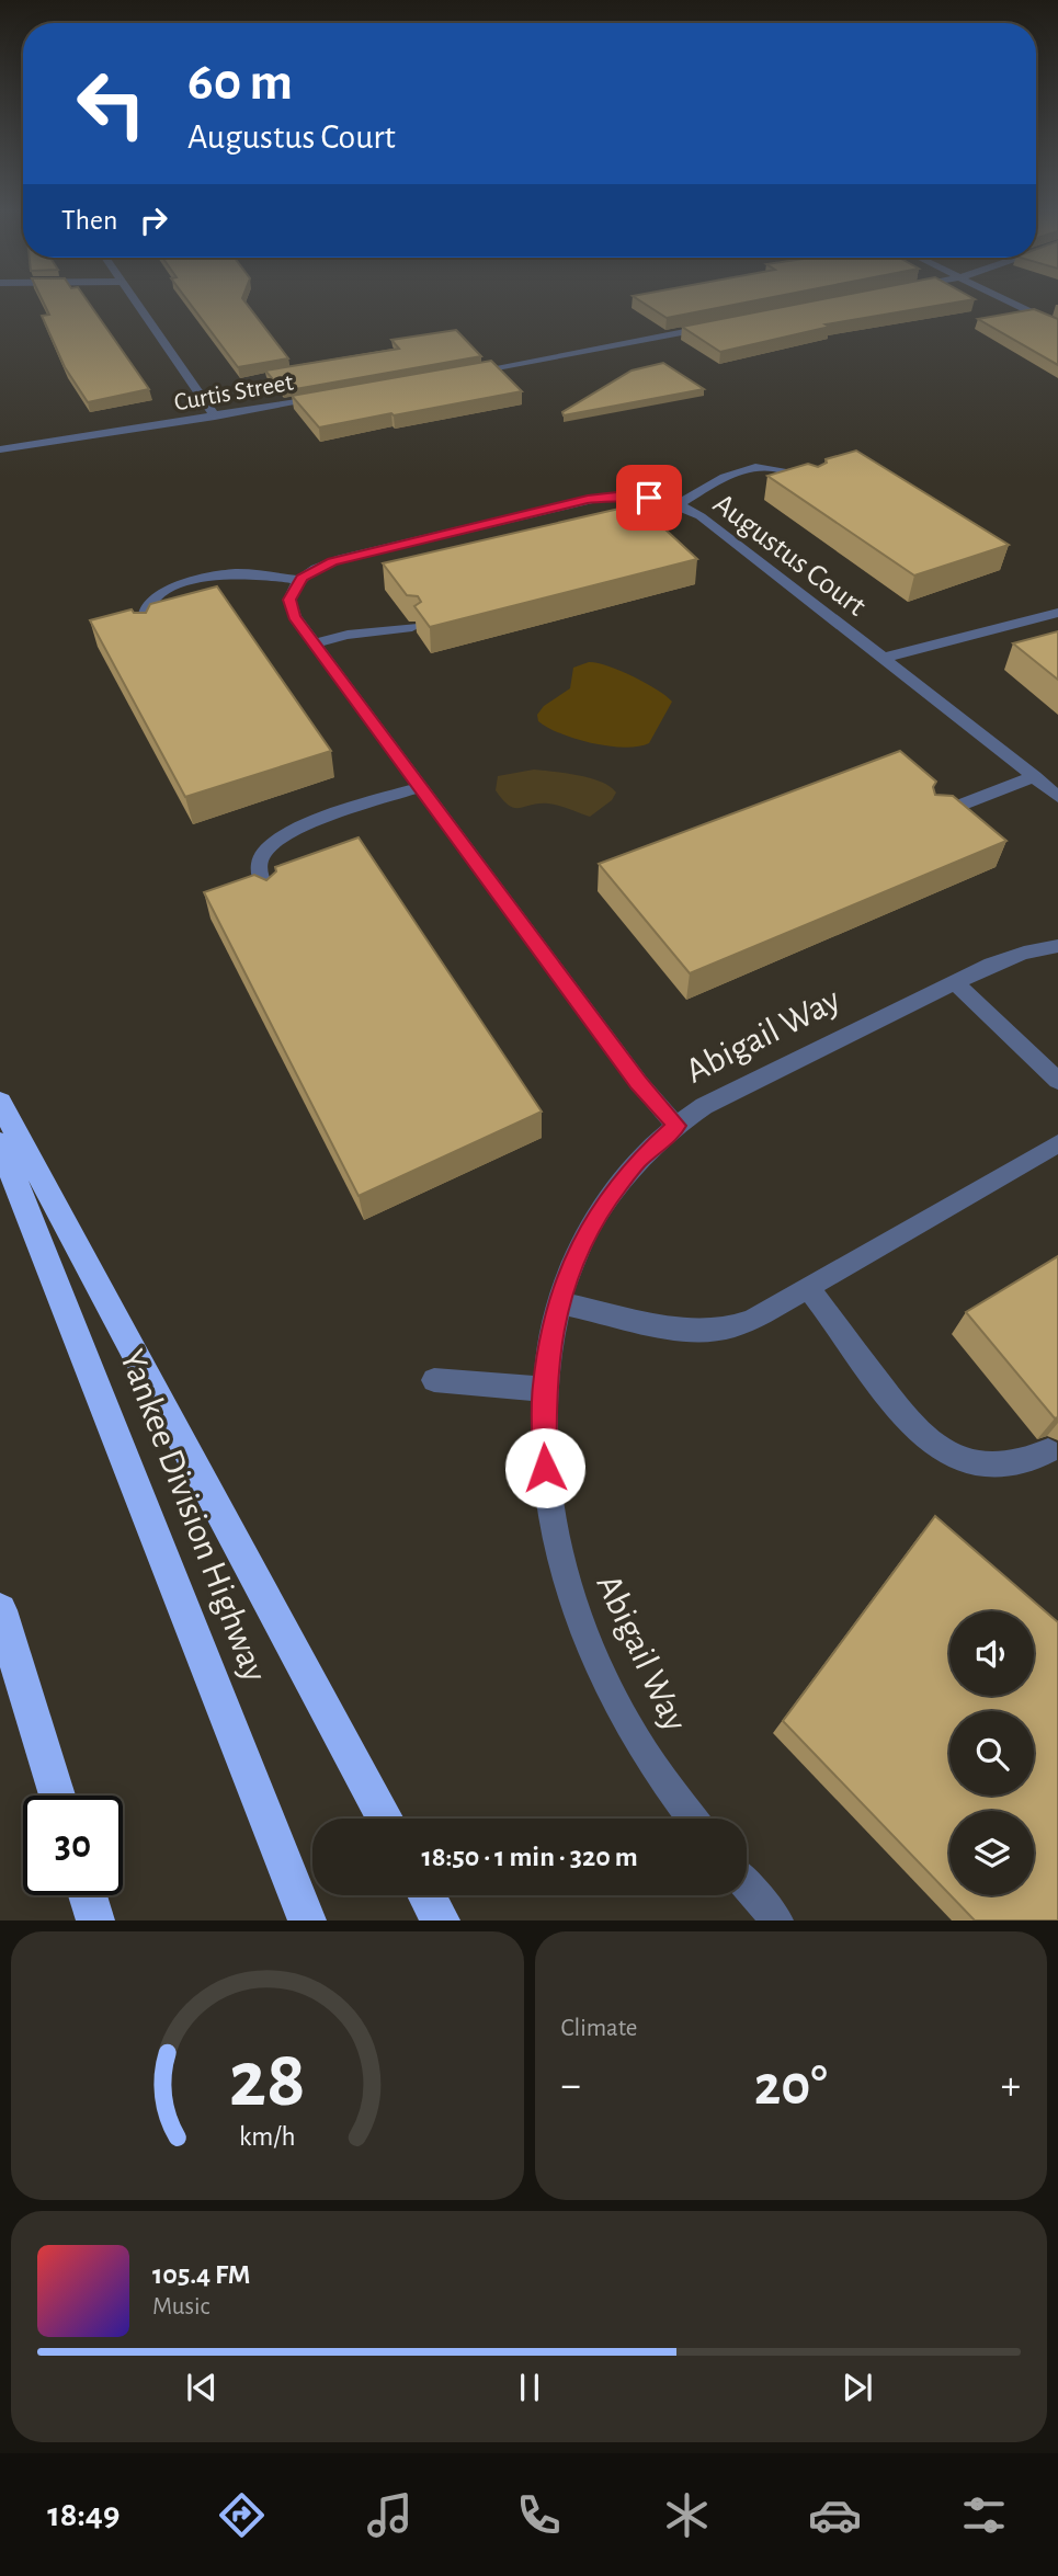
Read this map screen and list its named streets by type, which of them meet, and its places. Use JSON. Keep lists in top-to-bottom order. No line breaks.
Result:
{"streets":{"highway":["Yankee Division Highway"],"street":["Curtis Street","Augustus Court","Abigail Way"]},"page":{"turn":["60 m","Augustus Court"],"then":"Then","limit":"30","trip":"18:50 · 1 min · 320 m","tile":"Climate","heat":["−","20°","+"],"song":["105.4 FM","Music"],"tabs":"18:49","gauge":["28","km/h"]}}
